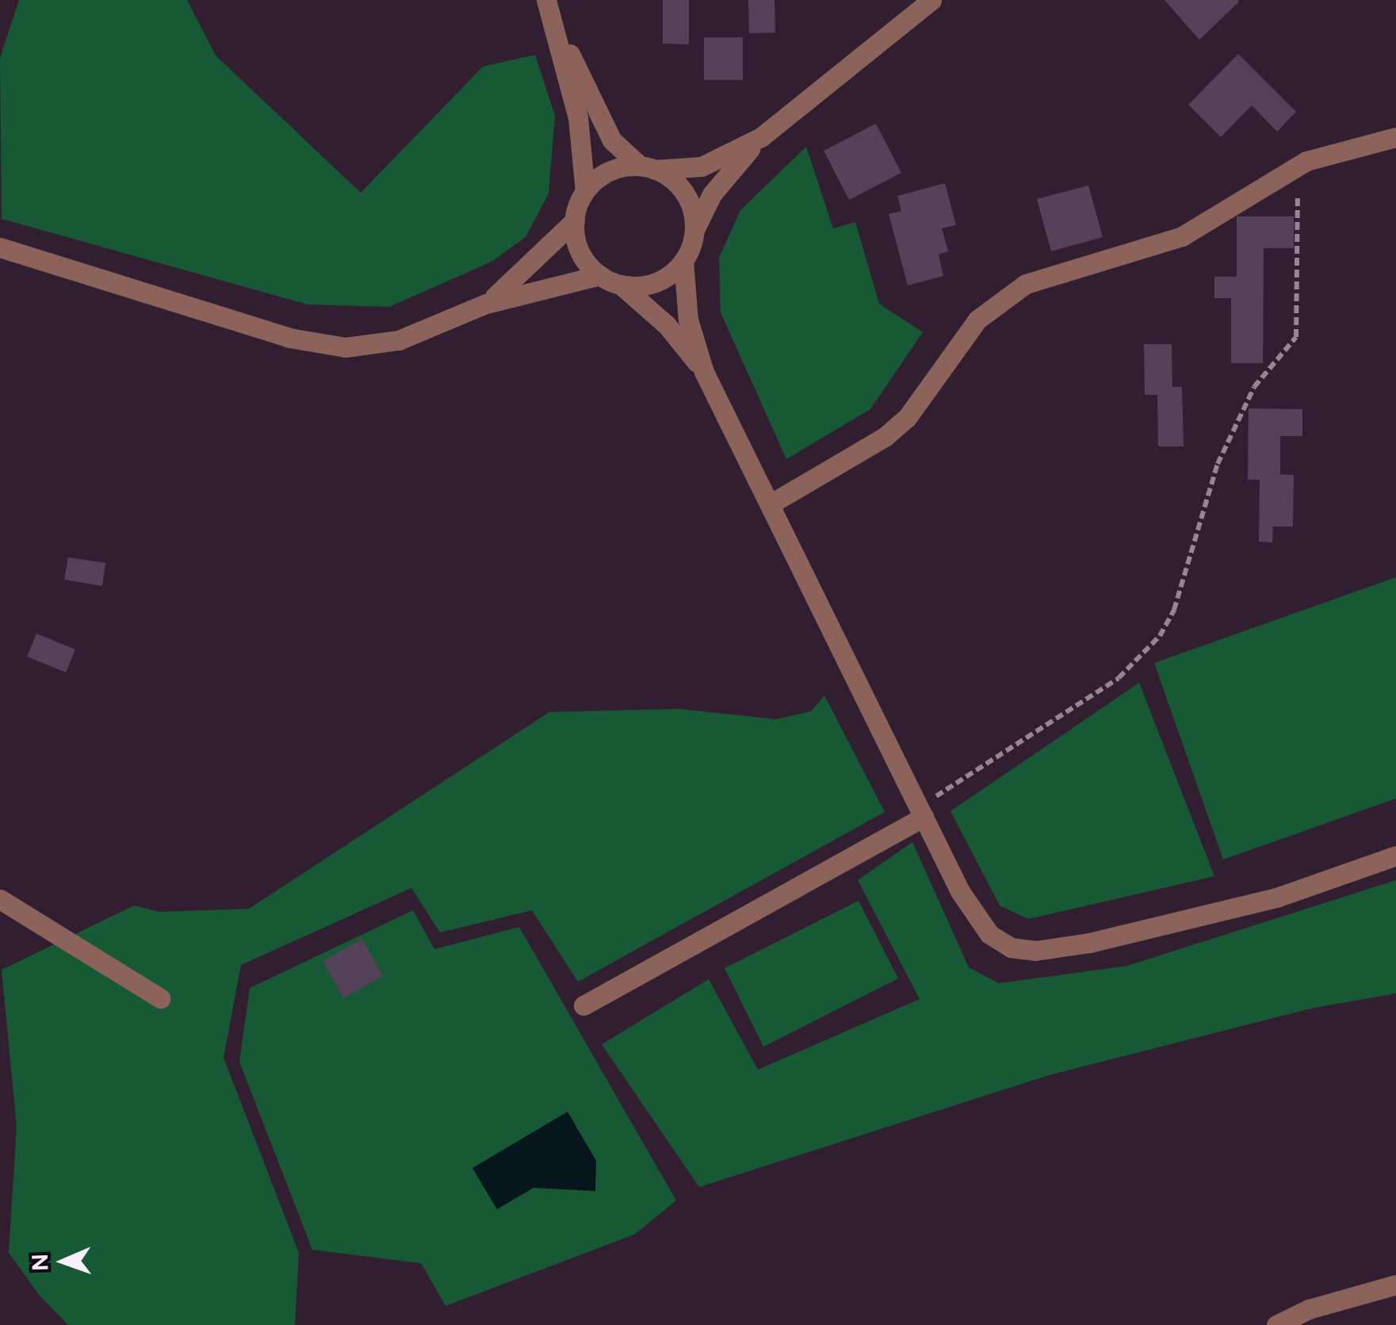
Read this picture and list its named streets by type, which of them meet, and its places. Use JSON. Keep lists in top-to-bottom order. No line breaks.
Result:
{"north":"left"}
